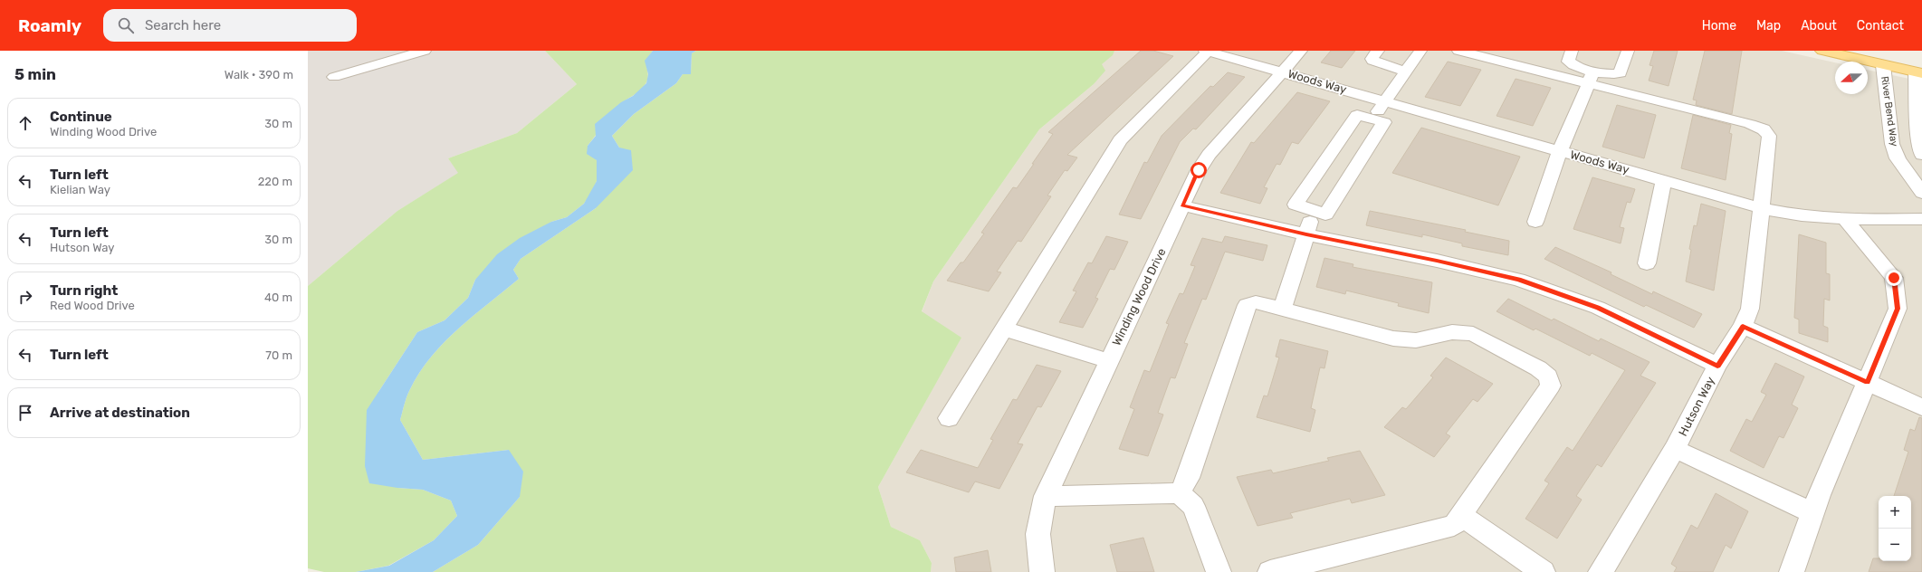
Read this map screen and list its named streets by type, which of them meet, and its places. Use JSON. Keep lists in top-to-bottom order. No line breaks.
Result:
{"streets":{"street":["Woods Way","River Bend Way","Winding Wood Drive","Hutson Way"]},"crossings":[["Woods Way","Winding Wood Drive"],["Woods Way","Hutson Way"]],"north":"left","page":{"header":"Roamly","search":"Search here","nav":["Home","Map","About","Contact"],"heading":["5 min","Walk · 390 m"],"list":[["Continue","Winding Wood Drive","30 m"],["Turn left","Kielian Way","220 m"],["Turn left","Hutson Way","30 m"],["Turn right","Red Wood Drive","40 m"],["Turn left","70 m"],"Arrive at destination"],"map_buttons":["+","−"]}}
